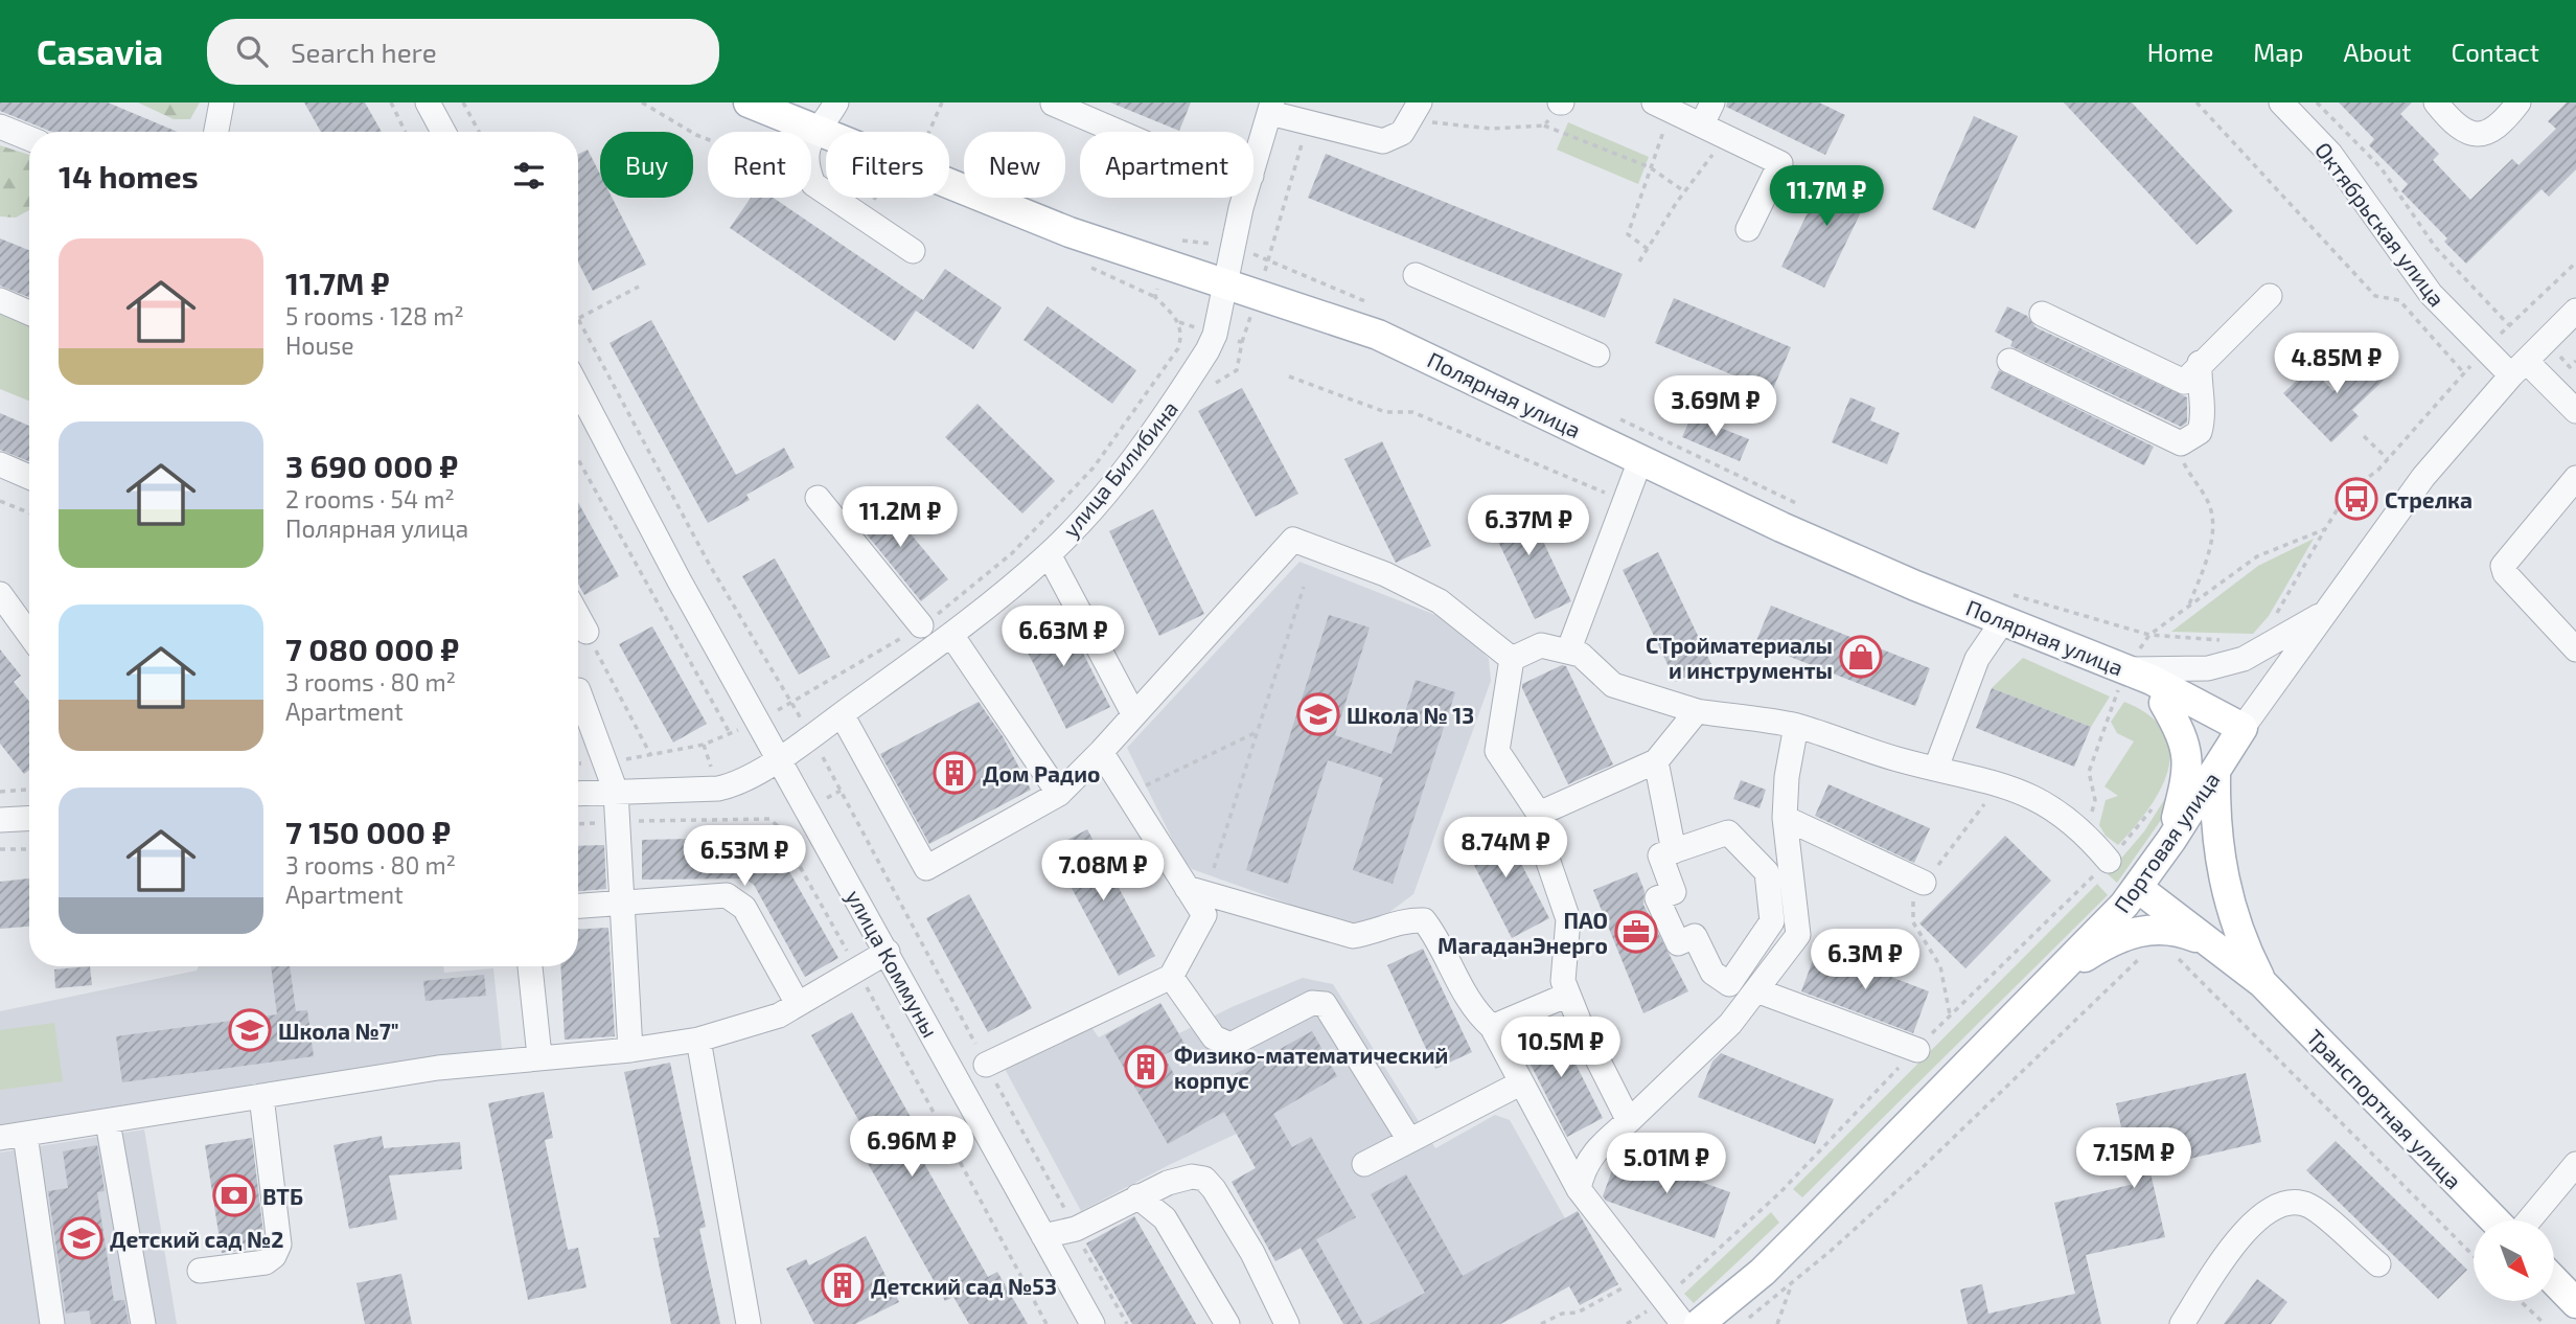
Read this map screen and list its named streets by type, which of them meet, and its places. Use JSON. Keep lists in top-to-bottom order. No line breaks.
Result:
{"streets":{"main road":["Полярная улица","Портовая улица","Транспортная улица"],"street":["Октябрьская улица","улица Билибина","улица Коммуны"]},"crossings":[["Октябрьская улица","Портовая улица"],["Полярная улица","улица Билибина"],["Полярная улица","Портовая улица"],["улица Билибина","улица Коммуны"],["Портовая улица","Транспортная улица"]],"places":{"bus stop":["Стрелка"],"shop":["СТройматериалы и инструменты"],"school or university":["Школа № 13","Школа №7\"","Детский сад №2"],"building":["Дом Радио","Физико-математический корпус","Детский сад №53"],"office":["ПАО МагаданЭнерго"],"bank":["ВТБ"]},"north":"bottom right","page":{"header":"Casavia","search":"Search here","nav":["Home","Map","About","Contact"],"chip":["Buy","Rent","Filters","New","Apartment"],"heading":"14 homes","price":["11.7M ₽","4.85M ₽","3.69M ₽","11.2M ₽","6.37M ₽","6.63M ₽","8.74M ₽","6.53M ₽","7.08M ₽","6.3M ₽","10.5M ₽","6.96M ₽","7.15M ₽","5.01M ₽"],"list":[{"name":"11.7M ₽","note":"5 rooms · 128 m² · House"},{"name":"3 690 000 ₽","note":"2 rooms · 54 m² · Полярная улица"},{"name":"7 080 000 ₽","note":"3 rooms · 80 m² · Apartment"},{"name":"7 150 000 ₽","note":"3 rooms · 80 m² · Apartment"}]}}
